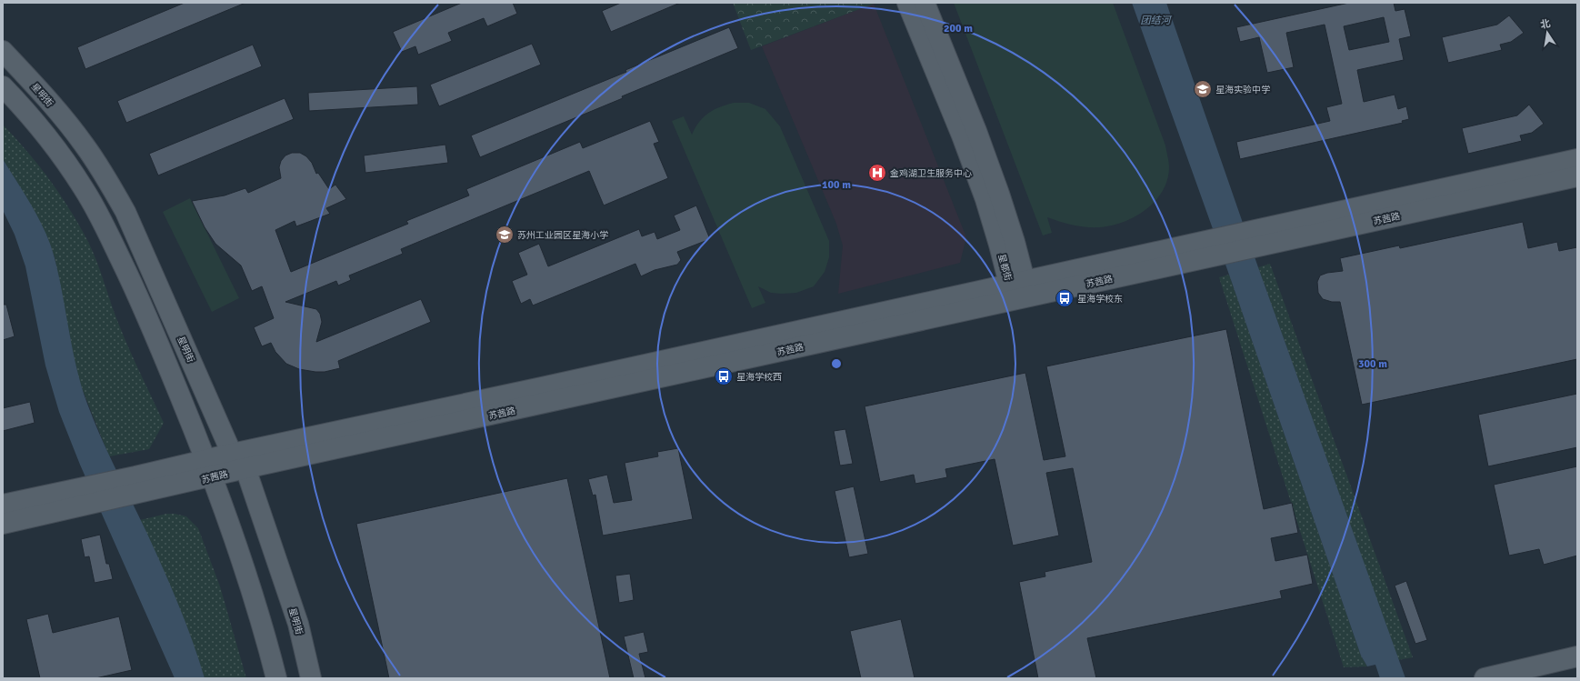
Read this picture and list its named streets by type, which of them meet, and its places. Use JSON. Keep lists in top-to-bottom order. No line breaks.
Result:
{"streets":{"main road":["星明街","苏茜路","星都街"]},"crossings":[["星明街","苏茜路"],["苏茜路","星都街"]],"water":["团结河"],"places":{"school or university":["星海实验中学","苏州工业园区星海小学"],"hospital":["金鸡湖卫生服务中心"],"bus stop":["星海学校东","星海学校西"]},"north":"top","rings":["200 m","100 m","300 m"]}
